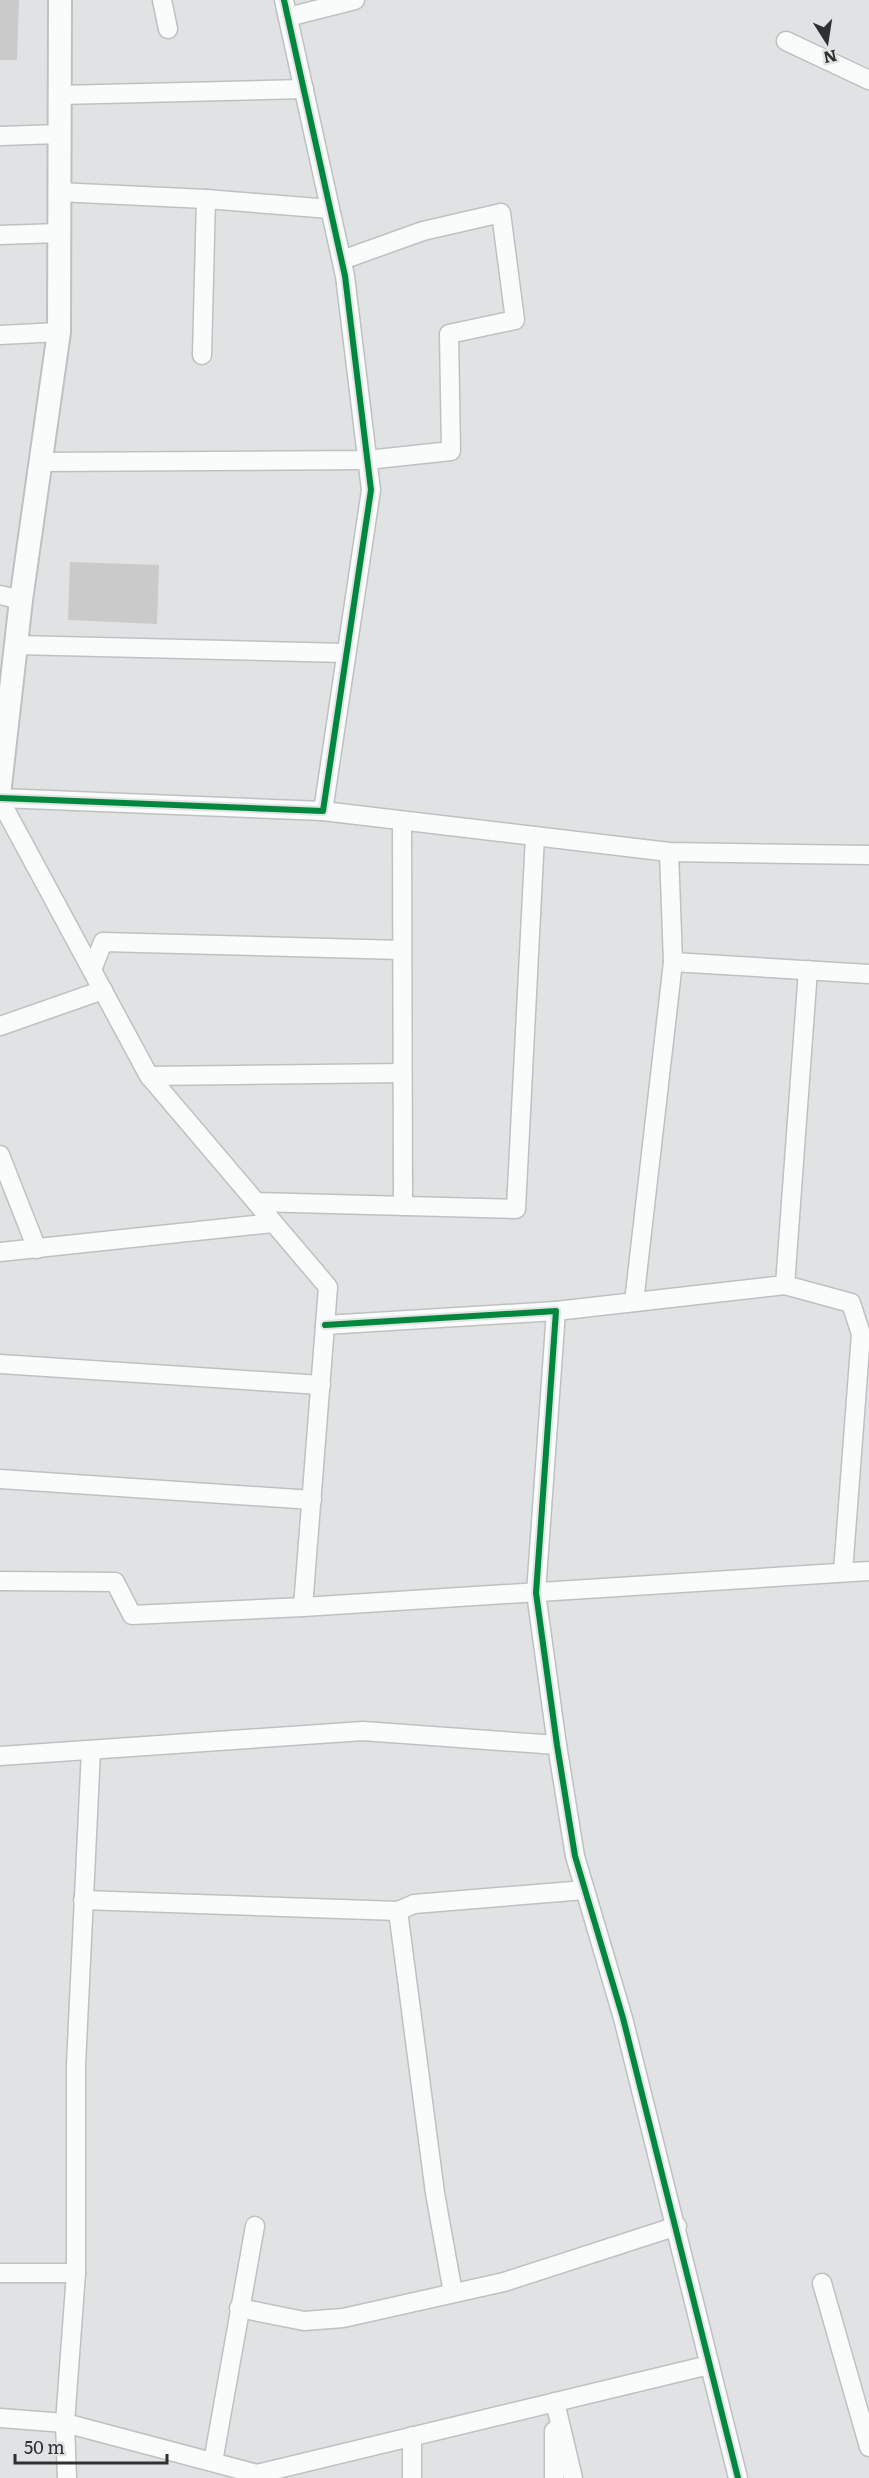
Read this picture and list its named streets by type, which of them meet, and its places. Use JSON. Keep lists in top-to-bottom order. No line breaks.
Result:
{"scale_bar":"50 m","north":"bottom"}
